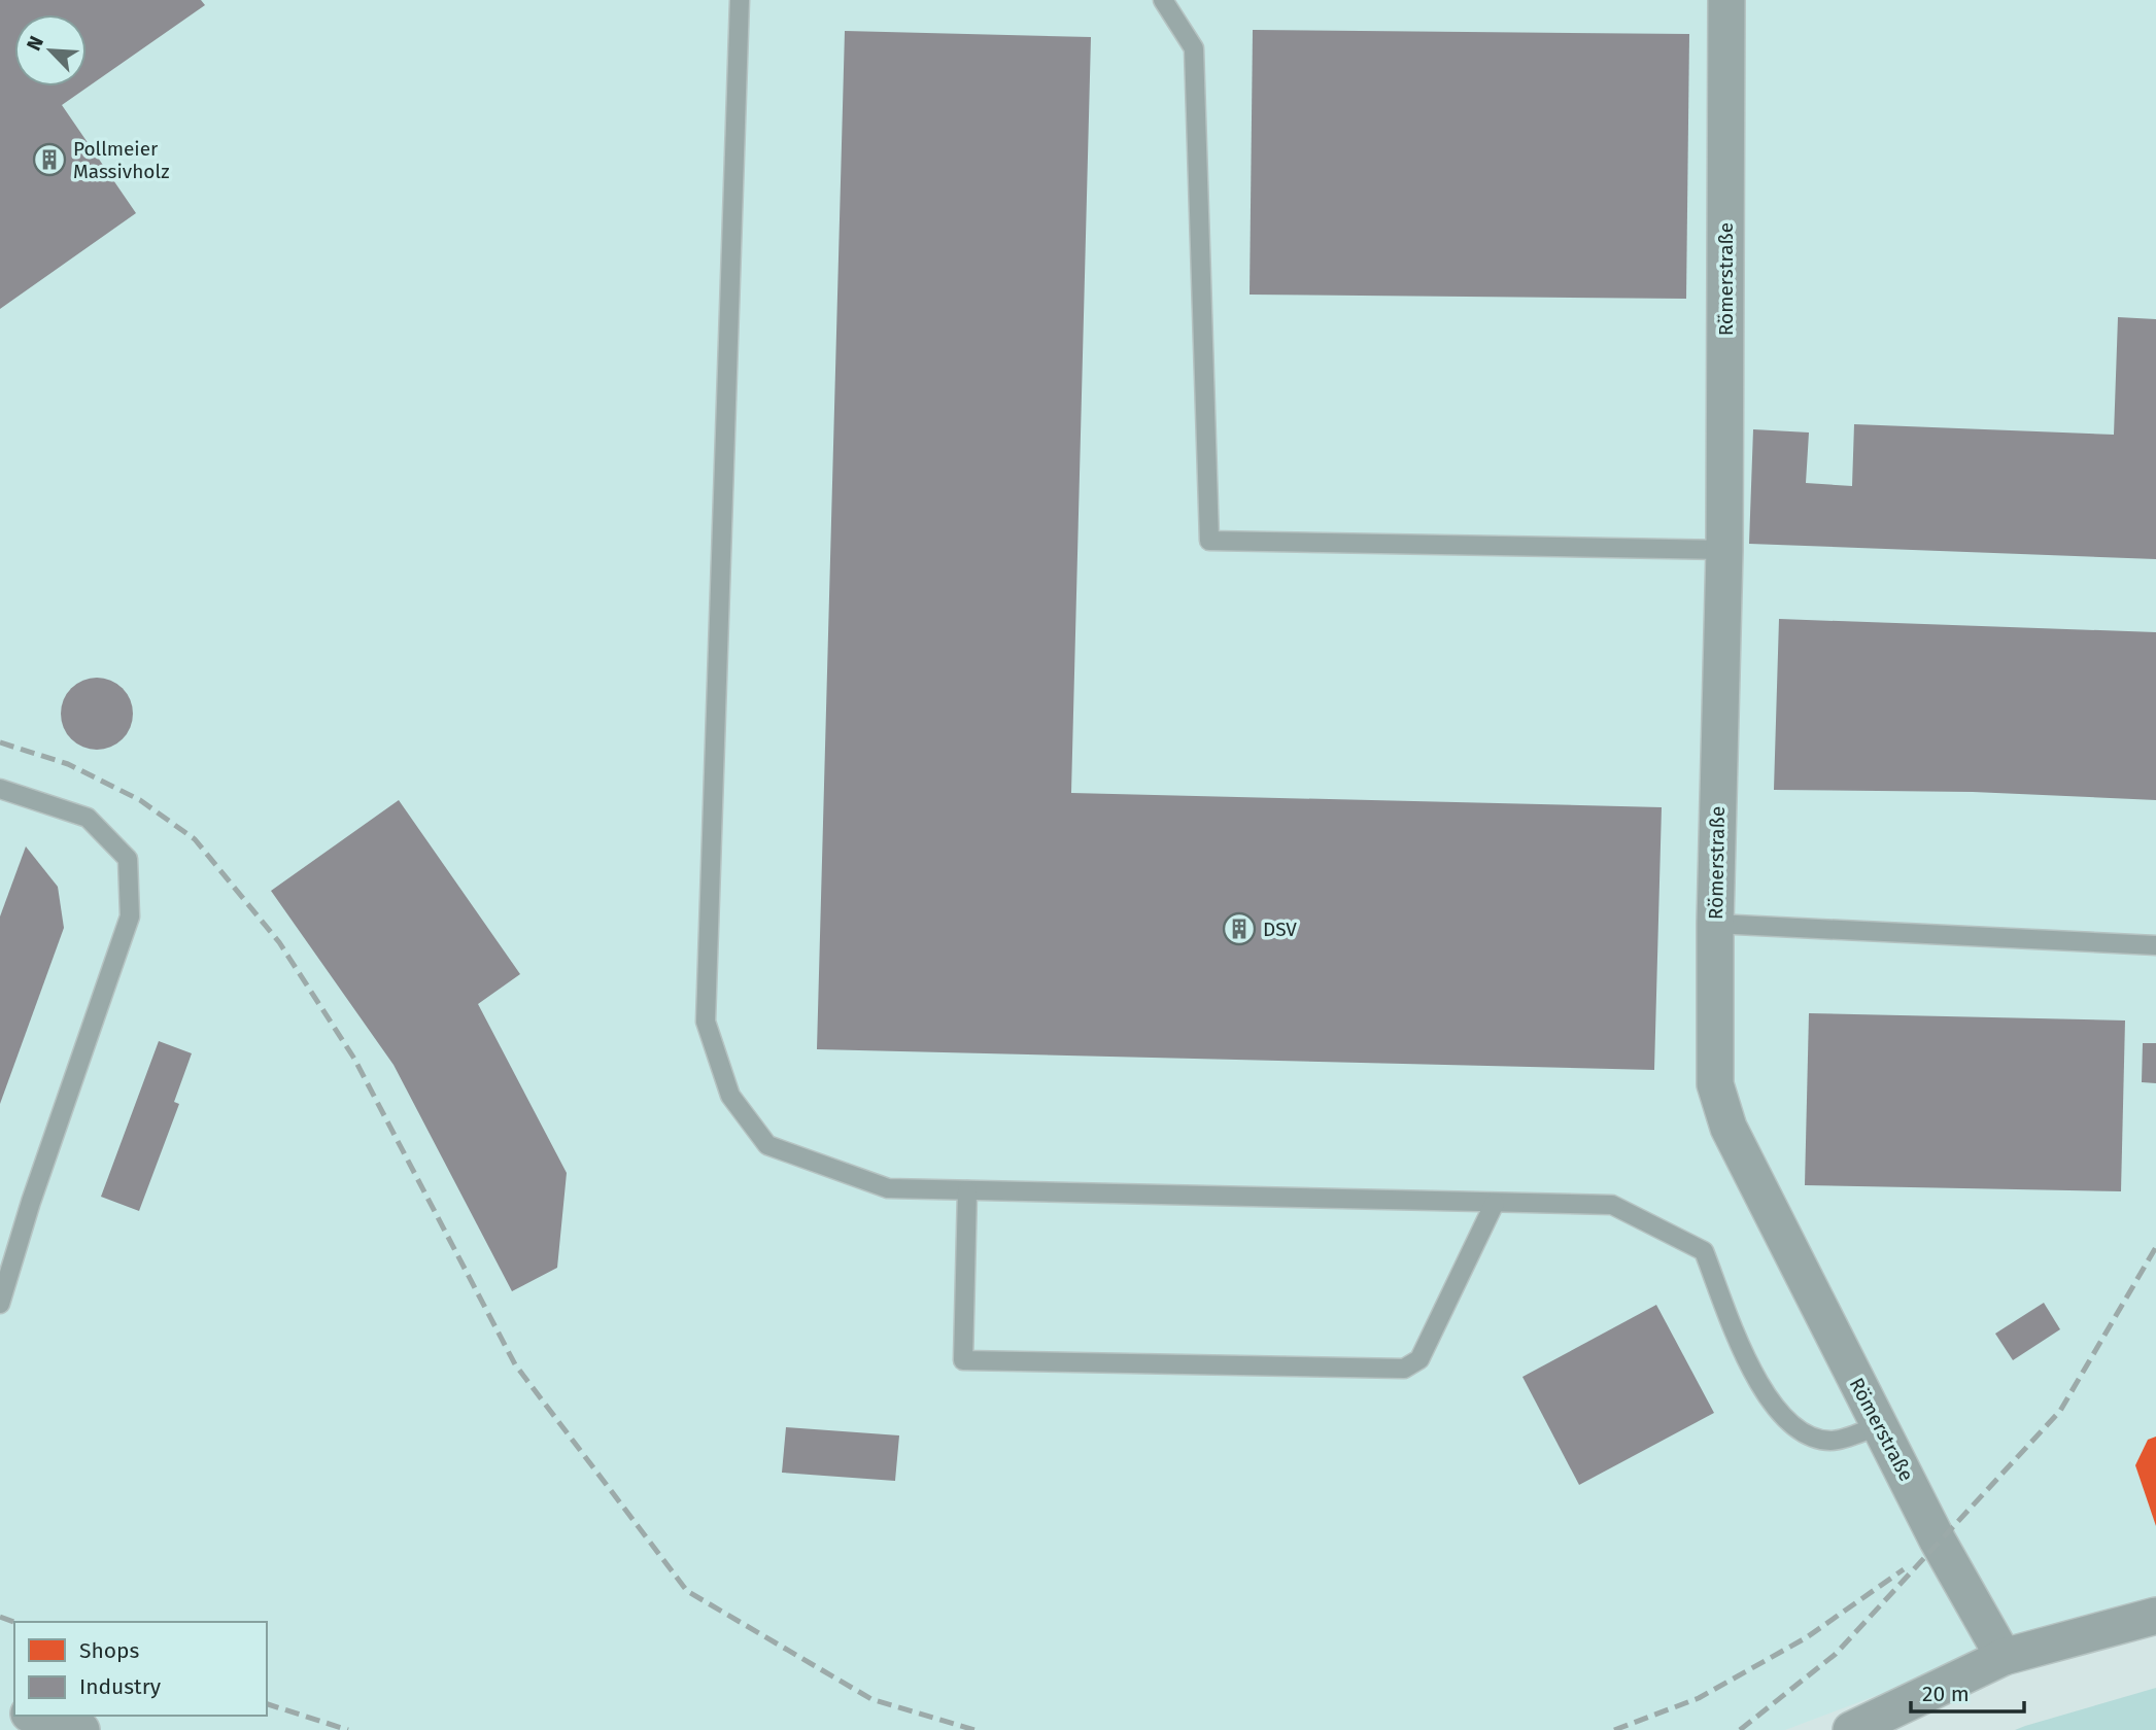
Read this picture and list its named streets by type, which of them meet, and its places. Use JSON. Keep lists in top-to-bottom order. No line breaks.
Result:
{"streets":{"street":["Römerstraße"]},"places":{"building":["Pollmeier Massivholz","DSV"]},"legend":["Shops","Industry"],"scale_bar":"20 m","north":"top left"}
